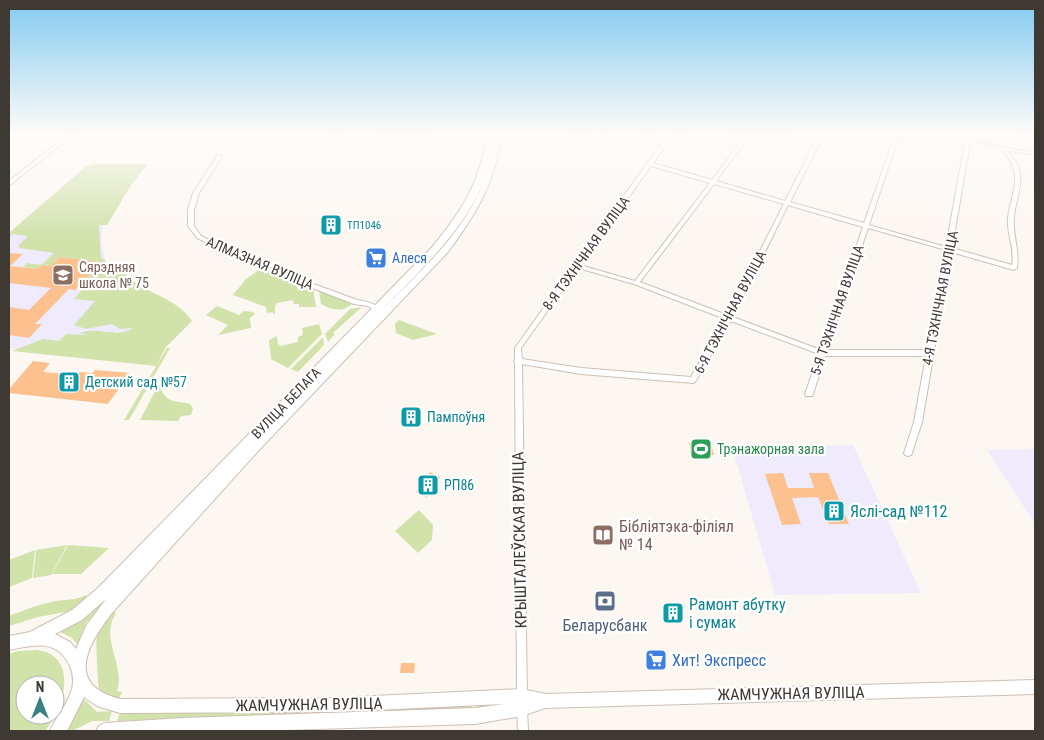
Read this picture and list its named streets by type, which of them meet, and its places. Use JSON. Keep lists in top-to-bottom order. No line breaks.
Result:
{"streets":{"street":["8-Я ТЭХНІЧНАЯ ВУЛІЦА","АЛМАЗНАЯ ВУЛІЦА","4-Я ТЭХНІЧНАЯ ВУЛІЦА","5-Я ТЭХНІЧНАЯ ВУЛІЦА","6-Я ТЭХНІЧНАЯ ВУЛІЦА","ВУЛІЦА БЕЛАГА","КРЫШТАЛЕЎСКАЯ ВУЛІЦА","ЖАМЧУЖНАЯ ВУЛІЦА"]},"crossings":[["8-Я ТЭХНІЧНАЯ ВУЛІЦА","КРЫШТАЛЕЎСКАЯ ВУЛІЦА"],["АЛМАЗНАЯ ВУЛІЦА","ВУЛІЦА БЕЛАГА"],["4-Я ТЭХНІЧНАЯ ВУЛІЦА","5-Я ТЭХНІЧНАЯ ВУЛІЦА"],["5-Я ТЭХНІЧНАЯ ВУЛІЦА","6-Я ТЭХНІЧНАЯ ВУЛІЦА"],["6-Я ТЭХНІЧНАЯ ВУЛІЦА","КРЫШТАЛЕЎСКАЯ ВУЛІЦА"],["КРЫШТАЛЕЎСКАЯ ВУЛІЦА","ЖАМЧУЖНАЯ ВУЛІЦА"]],"places":{"building":["ТП1046","Детский сад №57","Пампоўня","РП86","Яслі-сад №112","Рамонт абутку і сумак"],"supermarket":["Алеся","Хит! Экспресс"],"school or university":["Сярэдняя школа № 75"],"sports":["Трэнажорная зала"],"library":["Бібліятэка-філіял № 14"],"bank":["Беларусбанк"]},"north":"top"}
